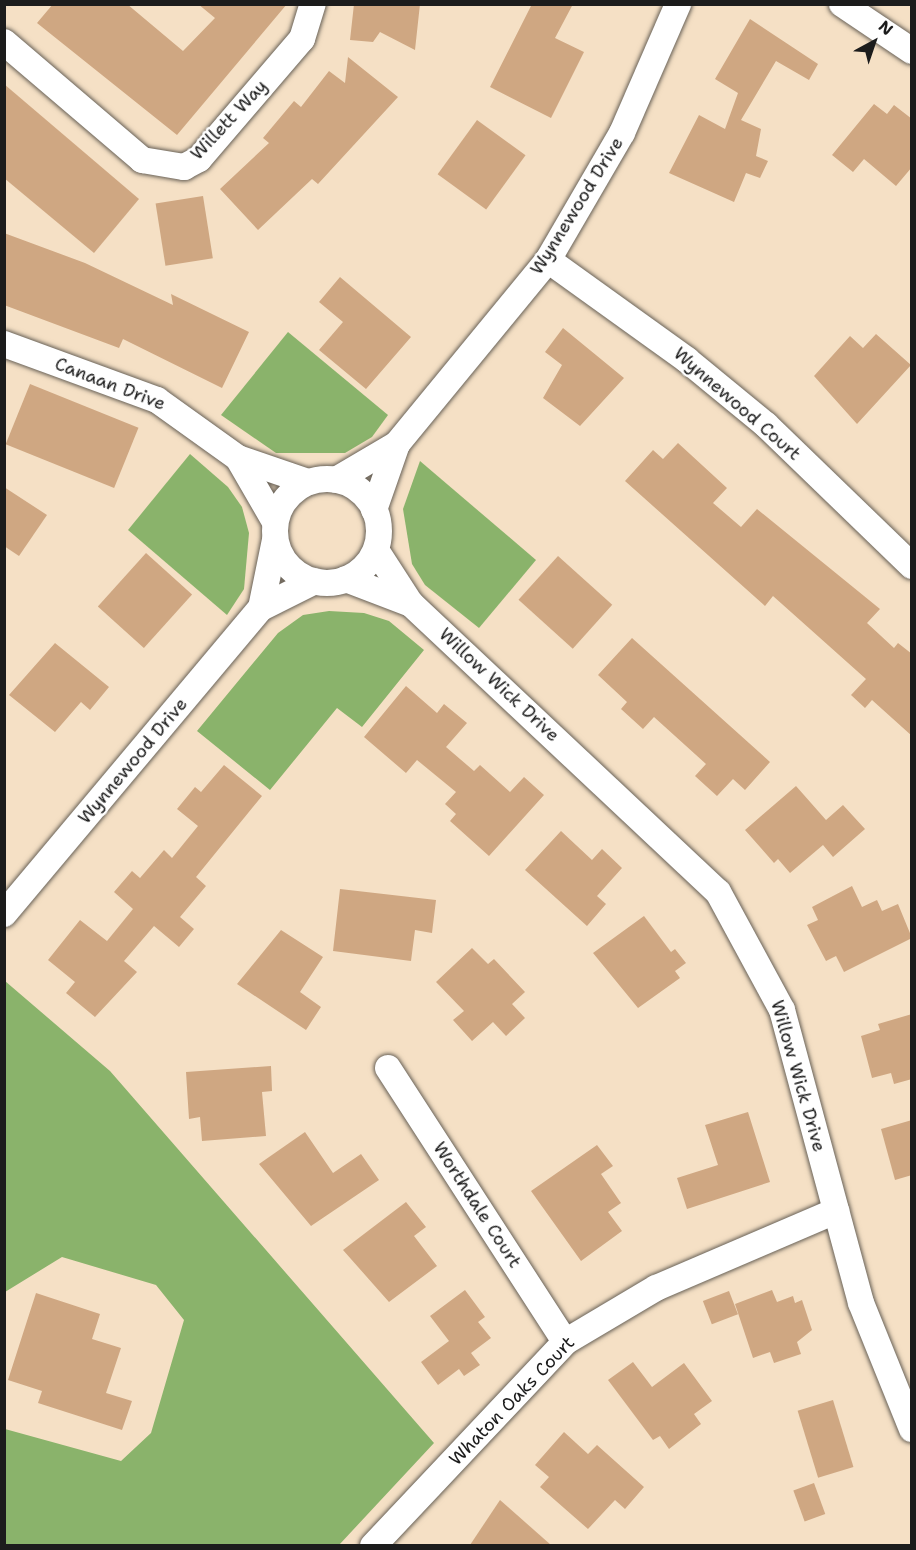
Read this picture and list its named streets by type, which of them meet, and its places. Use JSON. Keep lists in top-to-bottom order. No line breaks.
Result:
{"streets":{"street":["Willett Way","Wynnewood Drive","Canaan Drive","Wynnewood Court","Willow Wick Drive","Worthdale Court","Whaton Oaks Court"]},"crossings":[["Wynnewood Drive","Canaan Drive"],["Wynnewood Drive","Wynnewood Court"],["Wynnewood Drive","Willow Wick Drive"],["Canaan Drive","Willow Wick Drive"],["Willow Wick Drive","Whaton Oaks Court"],["Worthdale Court","Whaton Oaks Court"]],"north":"top right"}
